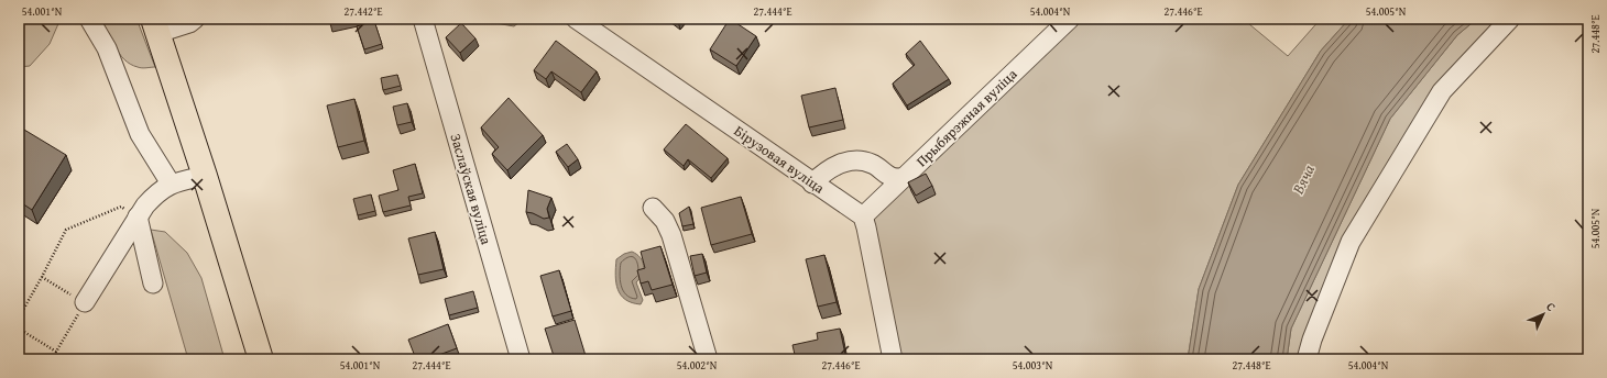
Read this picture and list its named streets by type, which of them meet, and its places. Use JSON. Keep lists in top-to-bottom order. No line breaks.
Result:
{"streets":{"street":["Прыбярэжная вуліца","Бірузовая вуліца","Заслаўская вуліца"]},"crossings":[["Прыбярэжная вуліца","Бірузовая вуліца"]],"water":["Вяча"],"north":"top right","coordinates":["54.001°N","27.442°E","27.444°E","54.004°N","27.446°E","54.005°N","27.448°E","54.002°N","54.003°N"]}
